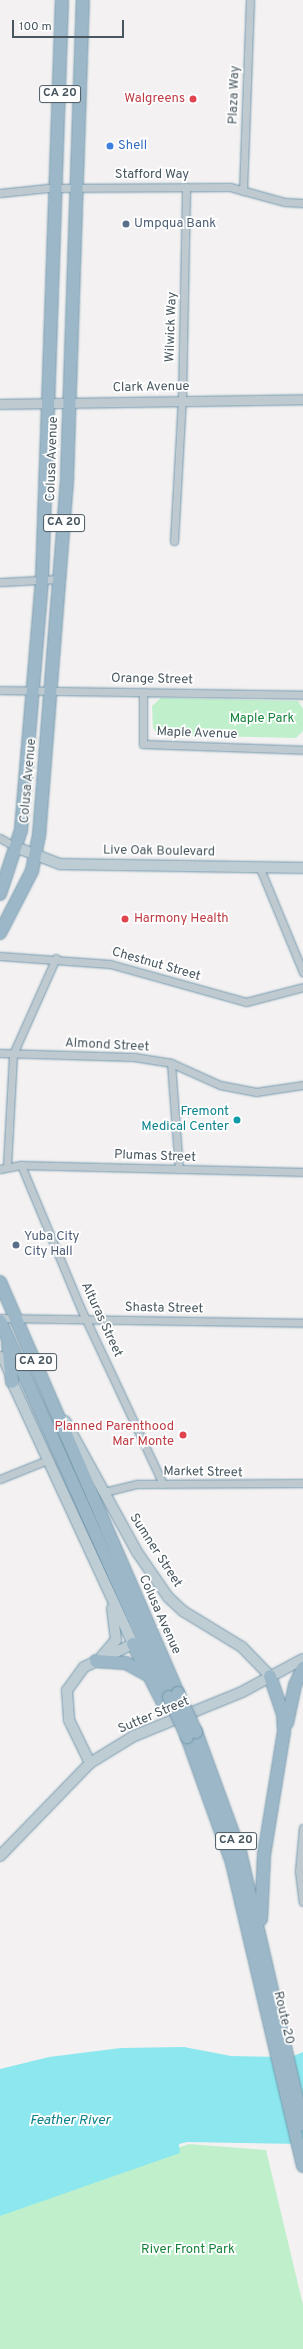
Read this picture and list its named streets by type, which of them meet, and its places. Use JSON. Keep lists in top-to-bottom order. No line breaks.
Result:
{"streets":{"highway":["CA 20","Colusa Avenue","Route 20"],"main road":["Live Oak Boulevard","Sumner Street","Sutter Street"],"street":["Plaza Way","Stafford Way","Wilwick Way","Clark Avenue","Orange Street","Maple Avenue","Chestnut Street","Almond Street","Plumas Street","Shasta Street","Alturas Street","Market Street"]},"crossings":[["Plaza Way","Stafford Way"],["Stafford Way","Wilwick Way"],["Stafford Way","Colusa Avenue"],["Wilwick Way","Clark Avenue"],["Clark Avenue","Colusa Avenue"],["Colusa Avenue","Orange Street"],["Colusa Avenue","Live Oak Boulevard"],["Colusa Avenue","Shasta Street"],["Colusa Avenue","Sumner Street"],["Colusa Avenue","Route 20"],["Orange Street","Maple Avenue"],["Plumas Street","Alturas Street"],["Shasta Street","Alturas Street"],["Alturas Street","Market Street"],["Market Street","Sumner Street"],["Sumner Street","Sutter Street"]],"water":["Feather River"],"parks":["Maple Park","River Front Park"],"places":["Walgreens","Shell","Umpqua Bank","Harmony Health","Fremont Medical Center","Yuba City City Hall","Planned Parenthood Mar Monte"],"scale_bar":"100 m"}
